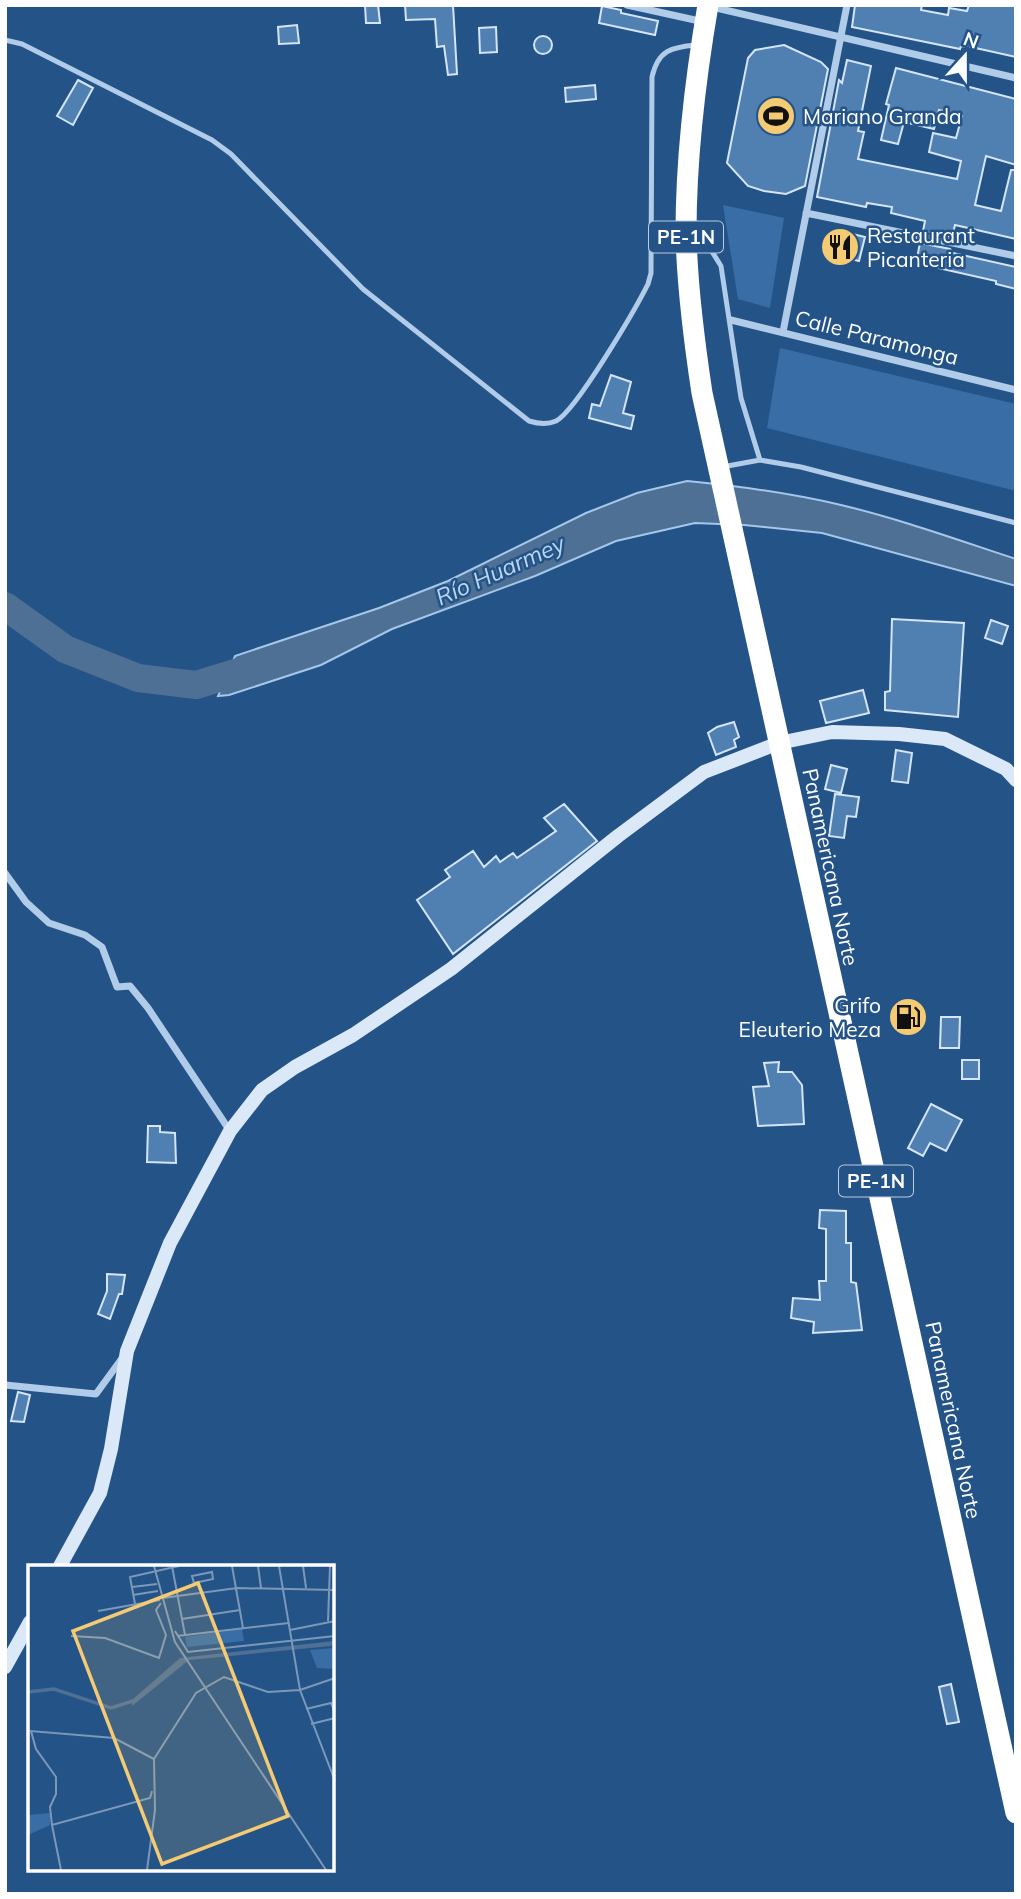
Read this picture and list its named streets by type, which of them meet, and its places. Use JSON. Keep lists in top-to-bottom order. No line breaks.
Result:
{"streets":{"highway":["PE-1N","Panamericana Norte"],"street":["Calle Paramonga"]},"water":["Río Huarmey"],"places":{"sports":["Mariano Granda"],"restaurant":["Restaurant Picanteria"],"fuel station":["Grifo Eleuterio Meza"]},"north":"top"}
